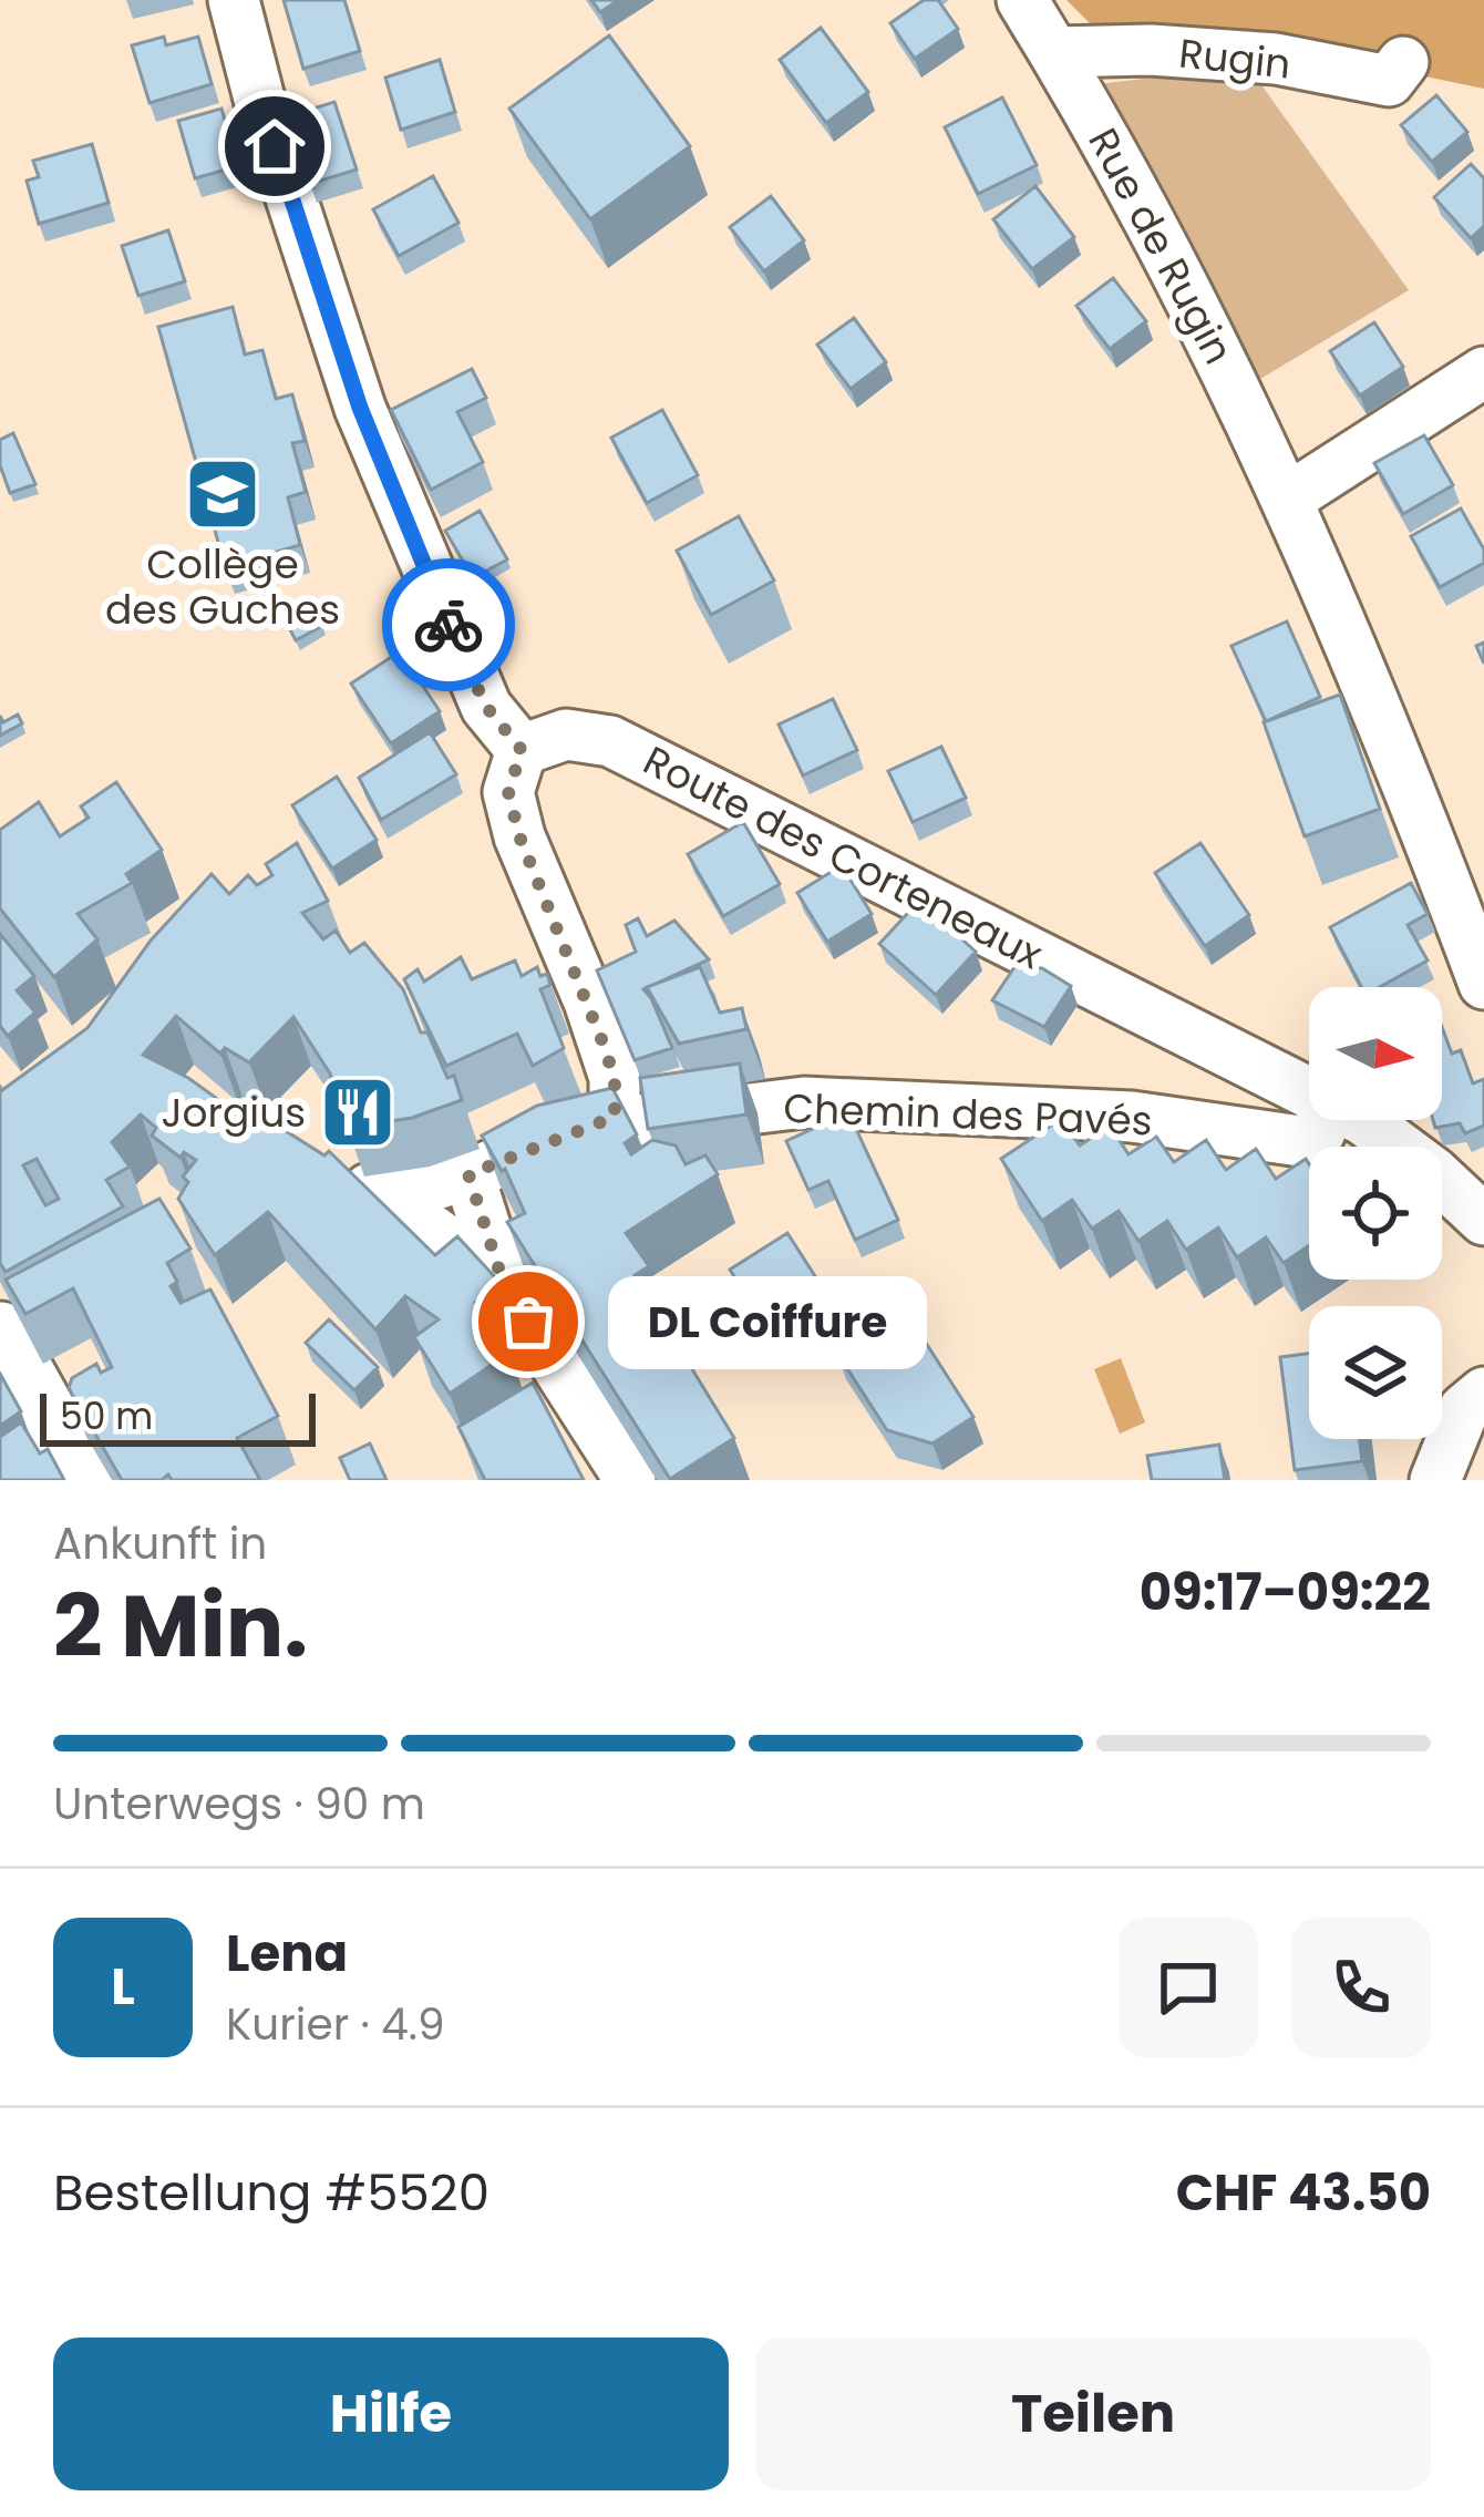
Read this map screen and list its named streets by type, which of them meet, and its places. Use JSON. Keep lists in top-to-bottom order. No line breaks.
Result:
{"streets":{"street":["Rugin","Rue de Rugin","Route des Corteneaux","Chemin des Pavés"]},"crossings":[["Rugin","Rue de Rugin"]],"places":{"school or university":["Collège des Guches"],"restaurant":["Jorgius"],"other":["DL Coiffure"]},"scale_bar":"50 m","north":"right","page":{"bubble":"DL Coiffure","scale":"50 m","heading":["2 Min.","Ankunft in","09:17–09:22"],"panel":["Lena","Kurier · 4.9","Bestellung #5520","CHF 43.50"],"bar":"Unterwegs · 90 m","round":"L","buttons":["Hilfe","Teilen"]}}
